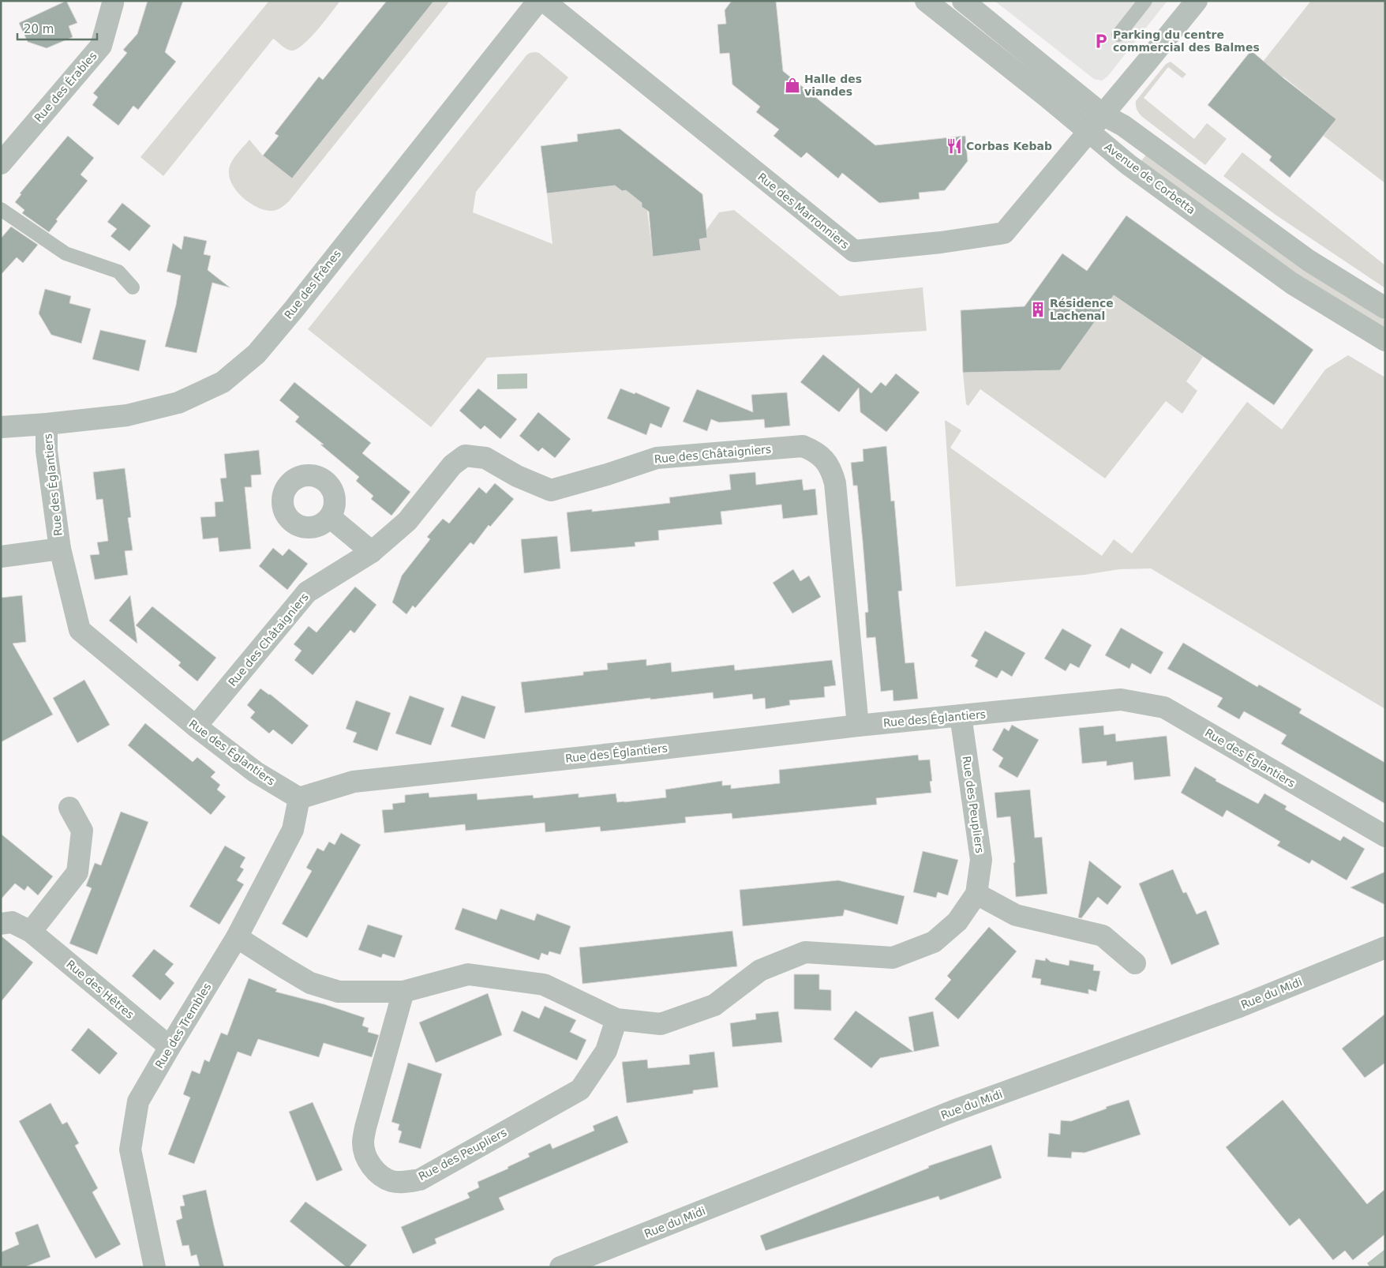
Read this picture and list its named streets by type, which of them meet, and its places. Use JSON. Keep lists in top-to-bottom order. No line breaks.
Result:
{"streets":{"street":["Rue des Érables","Avenue de Corbetta","Rue des Marronniers","Rue des Frênes","Rue des Châtaigniers","Rue des Églantiers","Rue des Peupliers","Rue des Hêtres","Rue du Midi","Rue des Trembles"]},"crossings":[["Avenue de Corbetta","Rue des Marronniers"],["Rue des Frênes","Rue des Églantiers"],["Rue des Châtaigniers","Rue des Églantiers"],["Rue des Églantiers","Rue des Peupliers"],["Rue des Églantiers","Rue des Trembles"],["Rue des Peupliers","Rue des Trembles"],["Rue des Hêtres","Rue des Trembles"]],"places":{"parking":["Parking du centre commercial des Balmes"],"shop":["Halle des viandes"],"restaurant":["Corbas Kebab"],"building":["Résidence Lachenal"]},"scale_bar":"20 m"}
